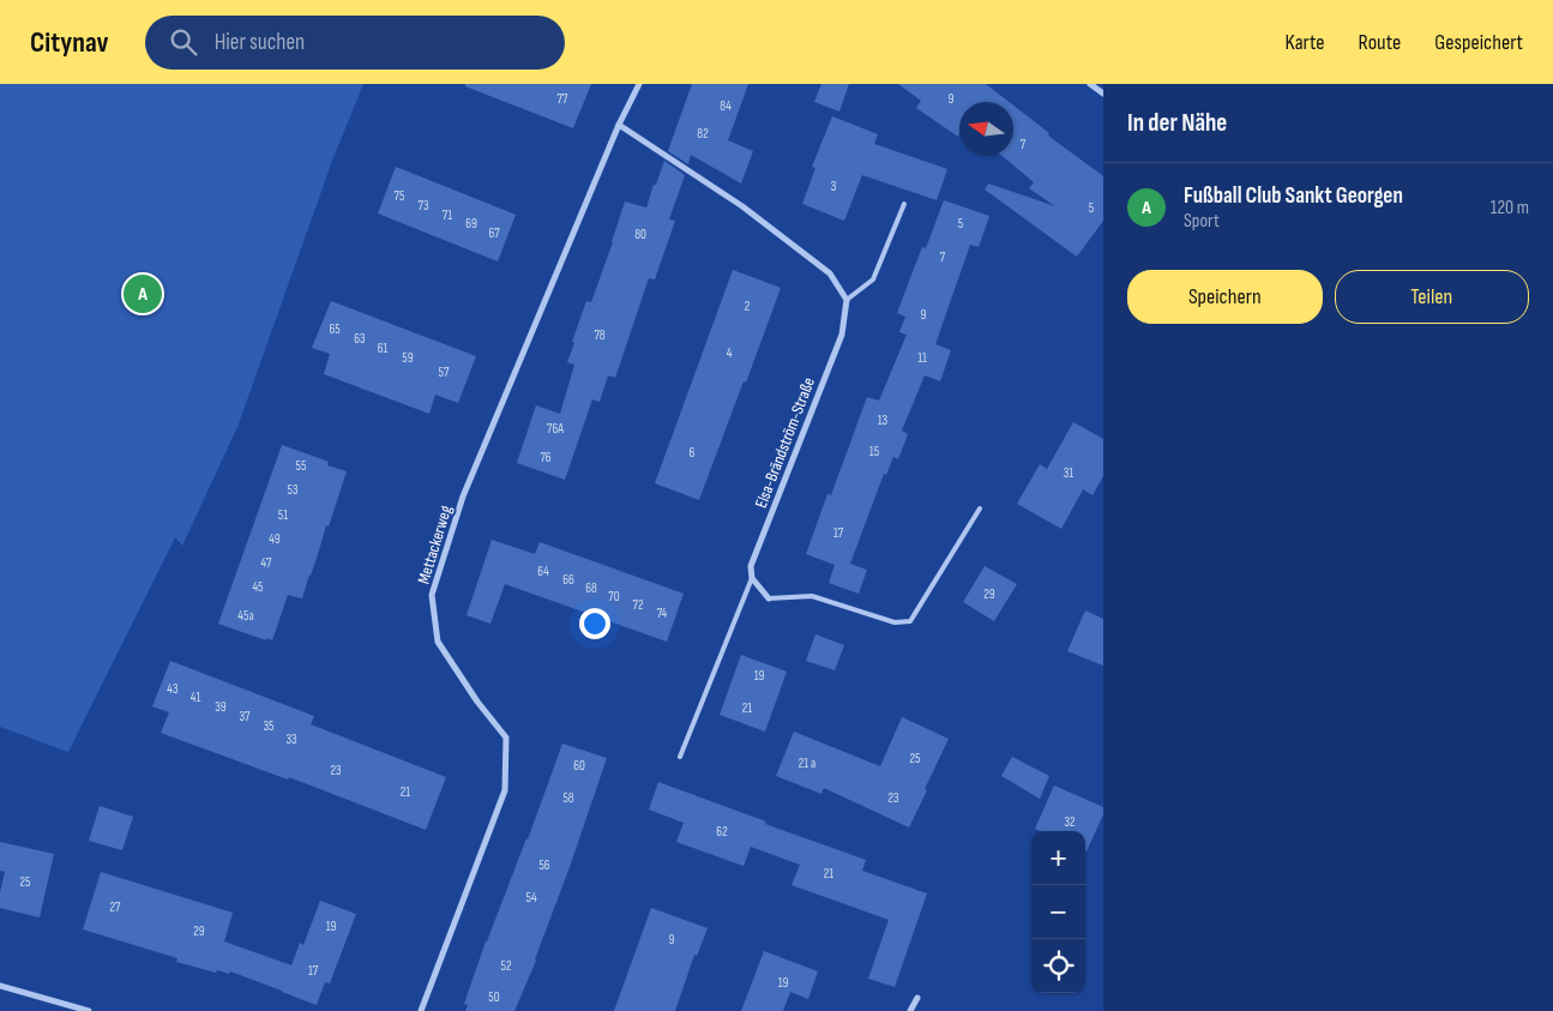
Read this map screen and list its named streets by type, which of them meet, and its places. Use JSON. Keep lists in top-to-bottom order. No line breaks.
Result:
{"streets":{"street":["Elsa-Brändström-Straße","Mettackerweg"]},"house_numbers":["77","9","84","82","7","3","75","73","5","71","69","5","67","80","7","2","9","65","78","63","61","4","59","11","57","13","76A","15","6","76","55","31","53","51","17","49","47","64","66","45","68","29","70","72","74","45a","19","43","41","39","21","37","35","33","25","21 a","60","23","21","58","23","32","62","56","21","25","54","27","19","29","9","52","17","19","50"],"north":"left","page":{"header":"Citynav","search":"Hier suchen","nav":["Karte","Route","Gespeichert"],"heading":"In der Nähe","list":[{"mark":"A","name":"Fußball Club Sankt Georgen","note":"Sport","value":"120 m"}],"buttons":["Speichern","Teilen"],"pins":"A","map_buttons":["+","−"]}}
